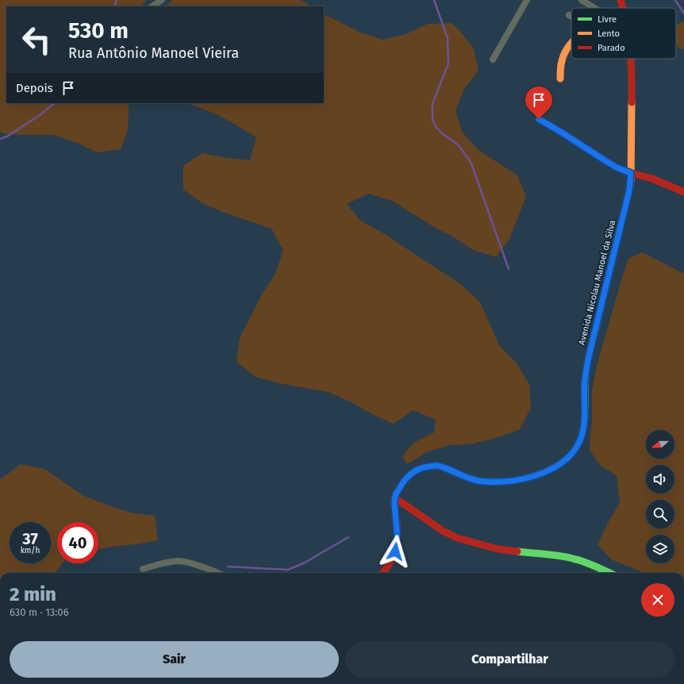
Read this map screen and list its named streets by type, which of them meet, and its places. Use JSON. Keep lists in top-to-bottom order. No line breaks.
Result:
{"streets":{"street":["Avenida Nicolau Manoel da Silva"]},"legend":["Livre","Lento","Parado"],"north":"left","page":{"turn":["530 m","Rua Antônio Manoel Vieira"],"then":"Depois","speed":"37 km/h","limit":"40","heading":["2 min","630 m · 13:06"],"buttons":["Sair","Compartilhar"]}}
